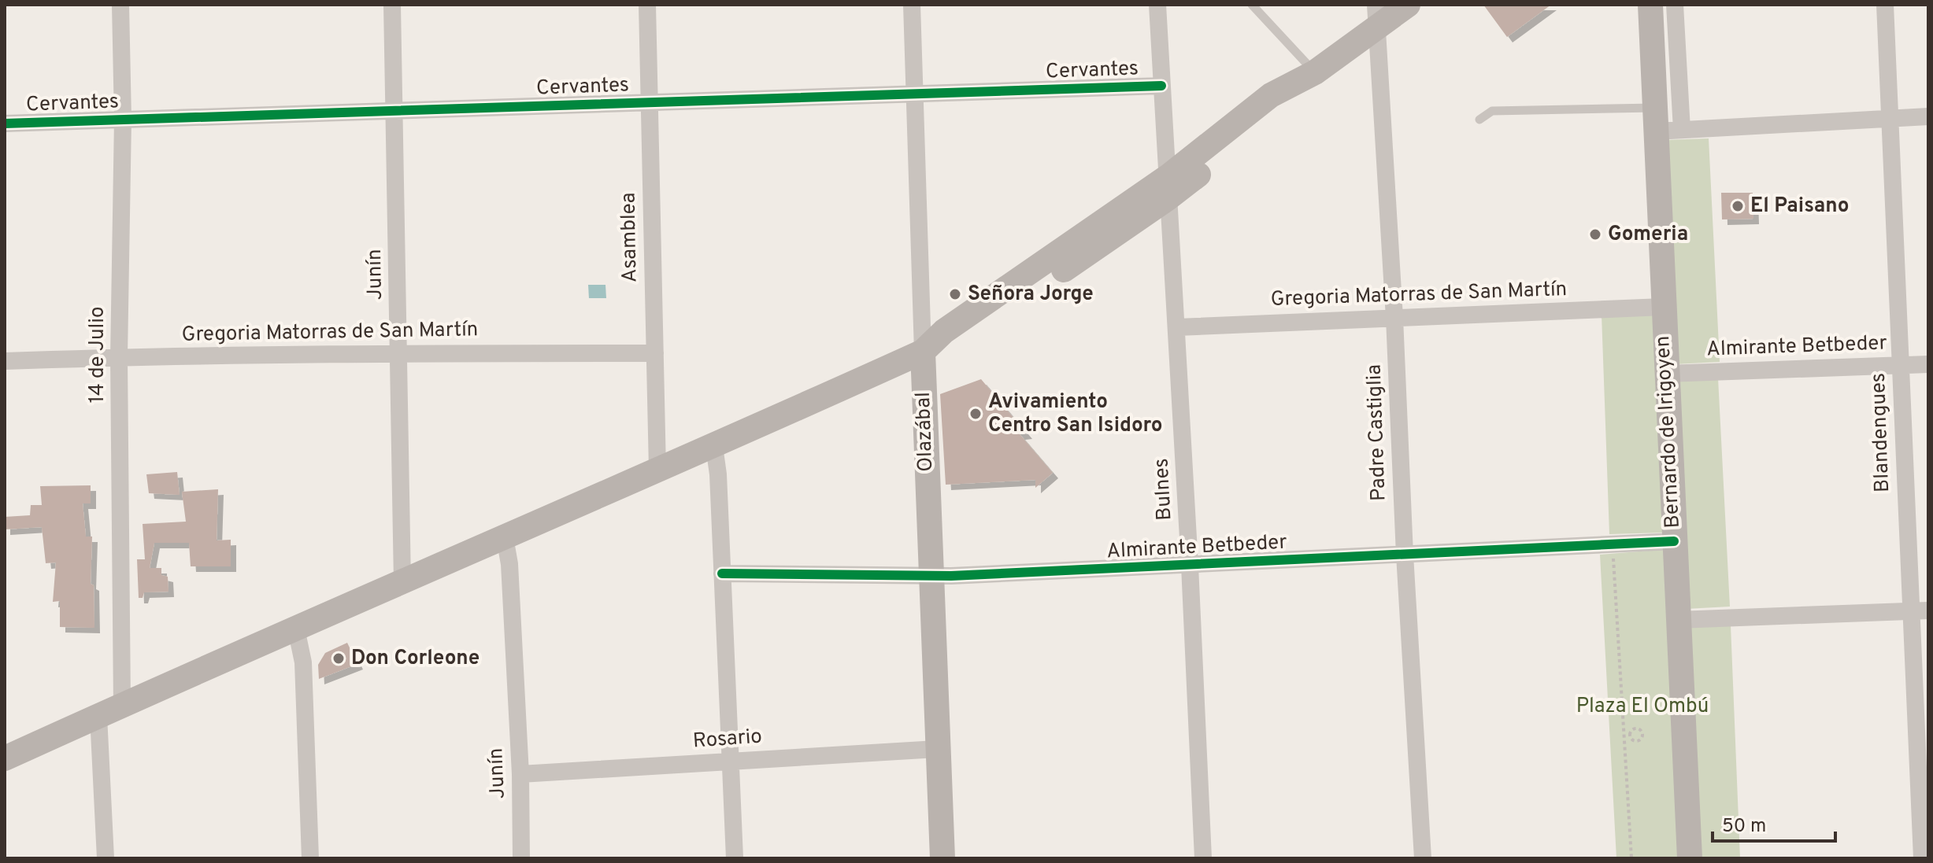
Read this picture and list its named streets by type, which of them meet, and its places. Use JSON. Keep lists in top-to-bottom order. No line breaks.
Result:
{"streets":{"main road":["Olazábal","Bernardo de Irigoyen"],"street":["Cervantes","Asamblea","Junín","Gregoria Matorras de San Martín","Almirante Betbeder","14 de Julio","Padre Castiglia","Blandengues","Bulnes","Rosario"]},"crossings":[["Cervantes","Asamblea"],["Cervantes","Junín"],["Cervantes","14 de Julio"],["Cervantes","Olazábal"],["Cervantes","Bulnes"],["Asamblea","Gregoria Matorras de San Martín"],["Junín","Gregoria Matorras de San Martín"],["Junín","Rosario"],["Gregoria Matorras de San Martín","14 de Julio"],["Gregoria Matorras de San Martín","Bernardo de Irigoyen"],["Gregoria Matorras de San Martín","Padre Castiglia"],["Gregoria Matorras de San Martín","Bulnes"],["Almirante Betbeder","Olazábal"],["Almirante Betbeder","Bernardo de Irigoyen"],["Almirante Betbeder","Padre Castiglia"],["Almirante Betbeder","Blandengues"],["Almirante Betbeder","Bulnes"],["Olazábal","Rosario"]],"parks":["Plaza El Ombú"],"places":["El Paisano","Gomeria","Señora Jorge","Avivamiento Centro San Isidoro","Don Corleone"],"scale_bar":"50 m"}
